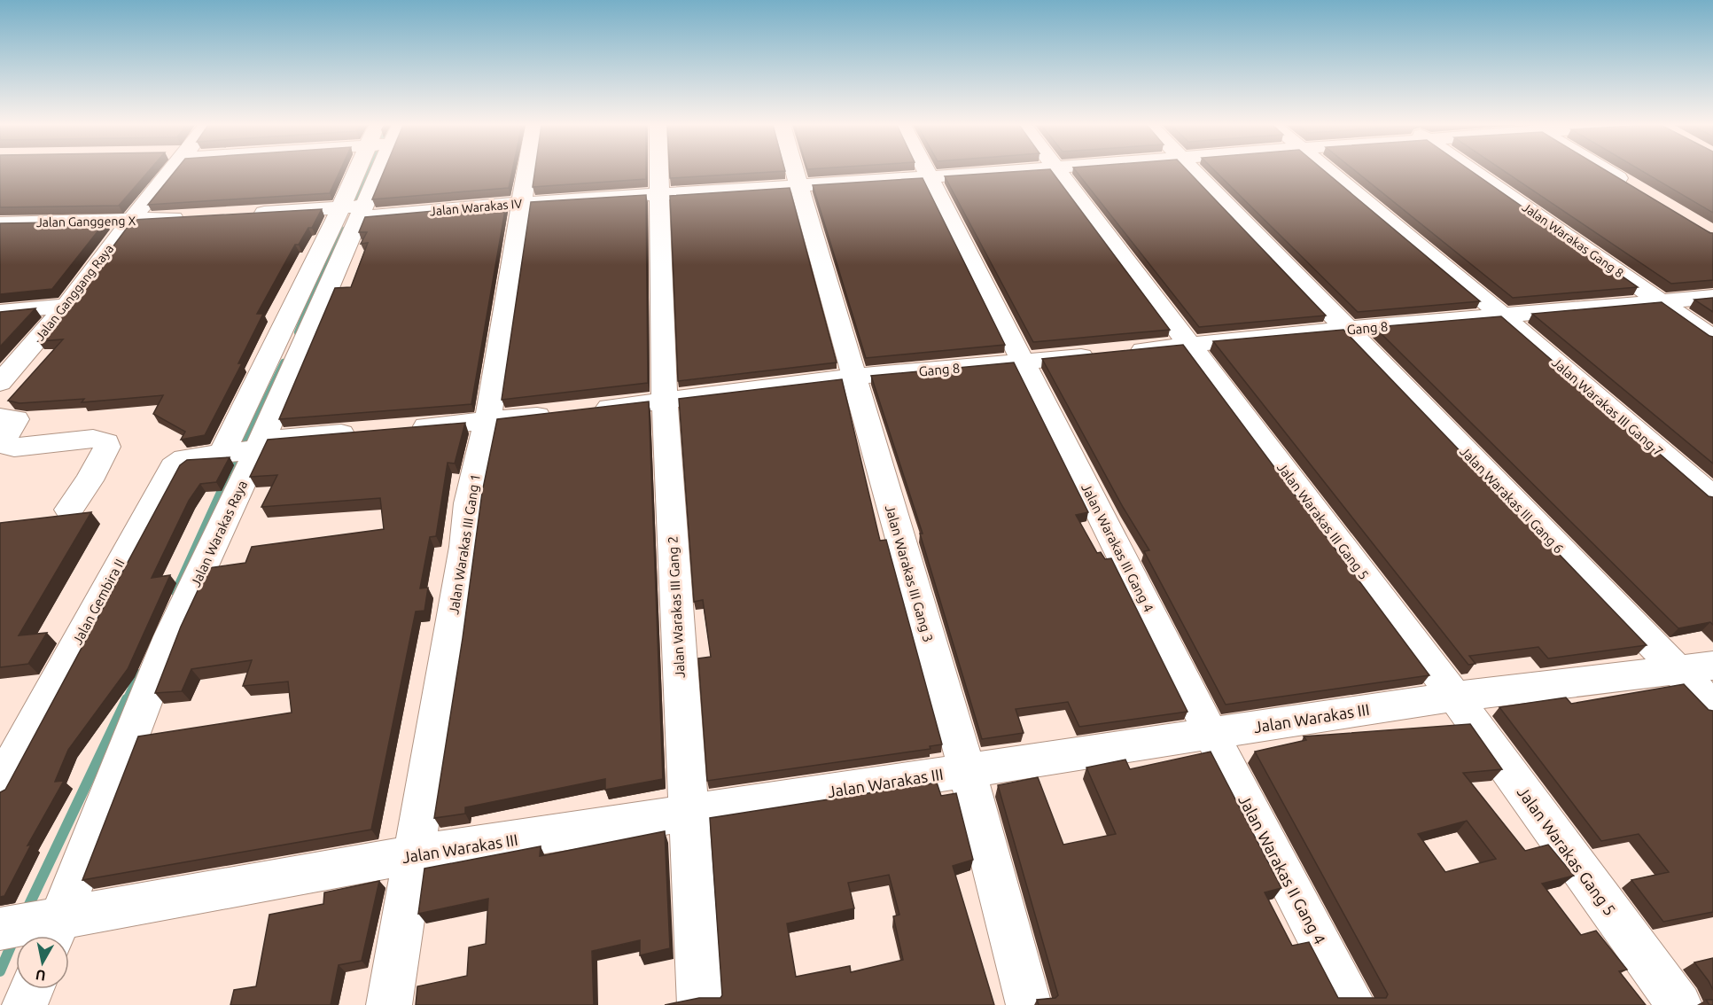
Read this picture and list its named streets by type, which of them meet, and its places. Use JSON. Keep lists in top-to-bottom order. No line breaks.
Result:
{"streets":{"street":["Jalan Warakas IV","Jalan Ganggeng X","Jalan Warakas Gang 8","Jalan Ganggang Raya","Gang 8","Jalan Warakas III Gang 7","Jalan Warakas III Gang 6","Jalan Warakas III Gang 5","Jalan Warakas Raya","Jalan Warakas III Gang 1","Jalan Warakas III Gang 4","Jalan Warakas III Gang 3","Jalan Gembira II","Jalan Warakas III Gang 2","Jalan Warakas III","Jalan Warakas Gang 5","Jalan Warakas II Gang 4"]},"crossings":[["Jalan Warakas IV","Jalan Warakas Raya"],["Jalan Warakas IV","Jalan Warakas III Gang 1"],["Jalan Warakas IV","Jalan Warakas III Gang 4"],["Jalan Warakas IV","Jalan Warakas III Gang 3"],["Jalan Warakas IV","Jalan Warakas III Gang 2"],["Jalan Ganggeng X","Jalan Ganggang Raya"],["Jalan Warakas Gang 8","Gang 8"],["Gang 8","Jalan Warakas III Gang 7"],["Gang 8","Jalan Warakas III Gang 6"],["Gang 8","Jalan Warakas III Gang 5"],["Gang 8","Jalan Warakas III Gang 1"],["Gang 8","Jalan Warakas III Gang 4"],["Gang 8","Jalan Warakas III Gang 3"],["Gang 8","Jalan Warakas III Gang 2"],["Jalan Warakas III Gang 6","Jalan Warakas III"],["Jalan Warakas III Gang 5","Jalan Warakas III"],["Jalan Warakas III Gang 5","Jalan Warakas Gang 5"],["Jalan Warakas Raya","Jalan Gembira II"],["Jalan Warakas Raya","Jalan Warakas III"],["Jalan Warakas III Gang 1","Jalan Warakas III"],["Jalan Warakas III Gang 4","Jalan Warakas III"],["Jalan Warakas III Gang 4","Jalan Warakas II Gang 4"],["Jalan Warakas III Gang 3","Jalan Warakas III"],["Jalan Warakas III Gang 2","Jalan Warakas III"],["Jalan Warakas III","Jalan Warakas Gang 5"],["Jalan Warakas III","Jalan Warakas II Gang 4"]],"north":"bottom"}
